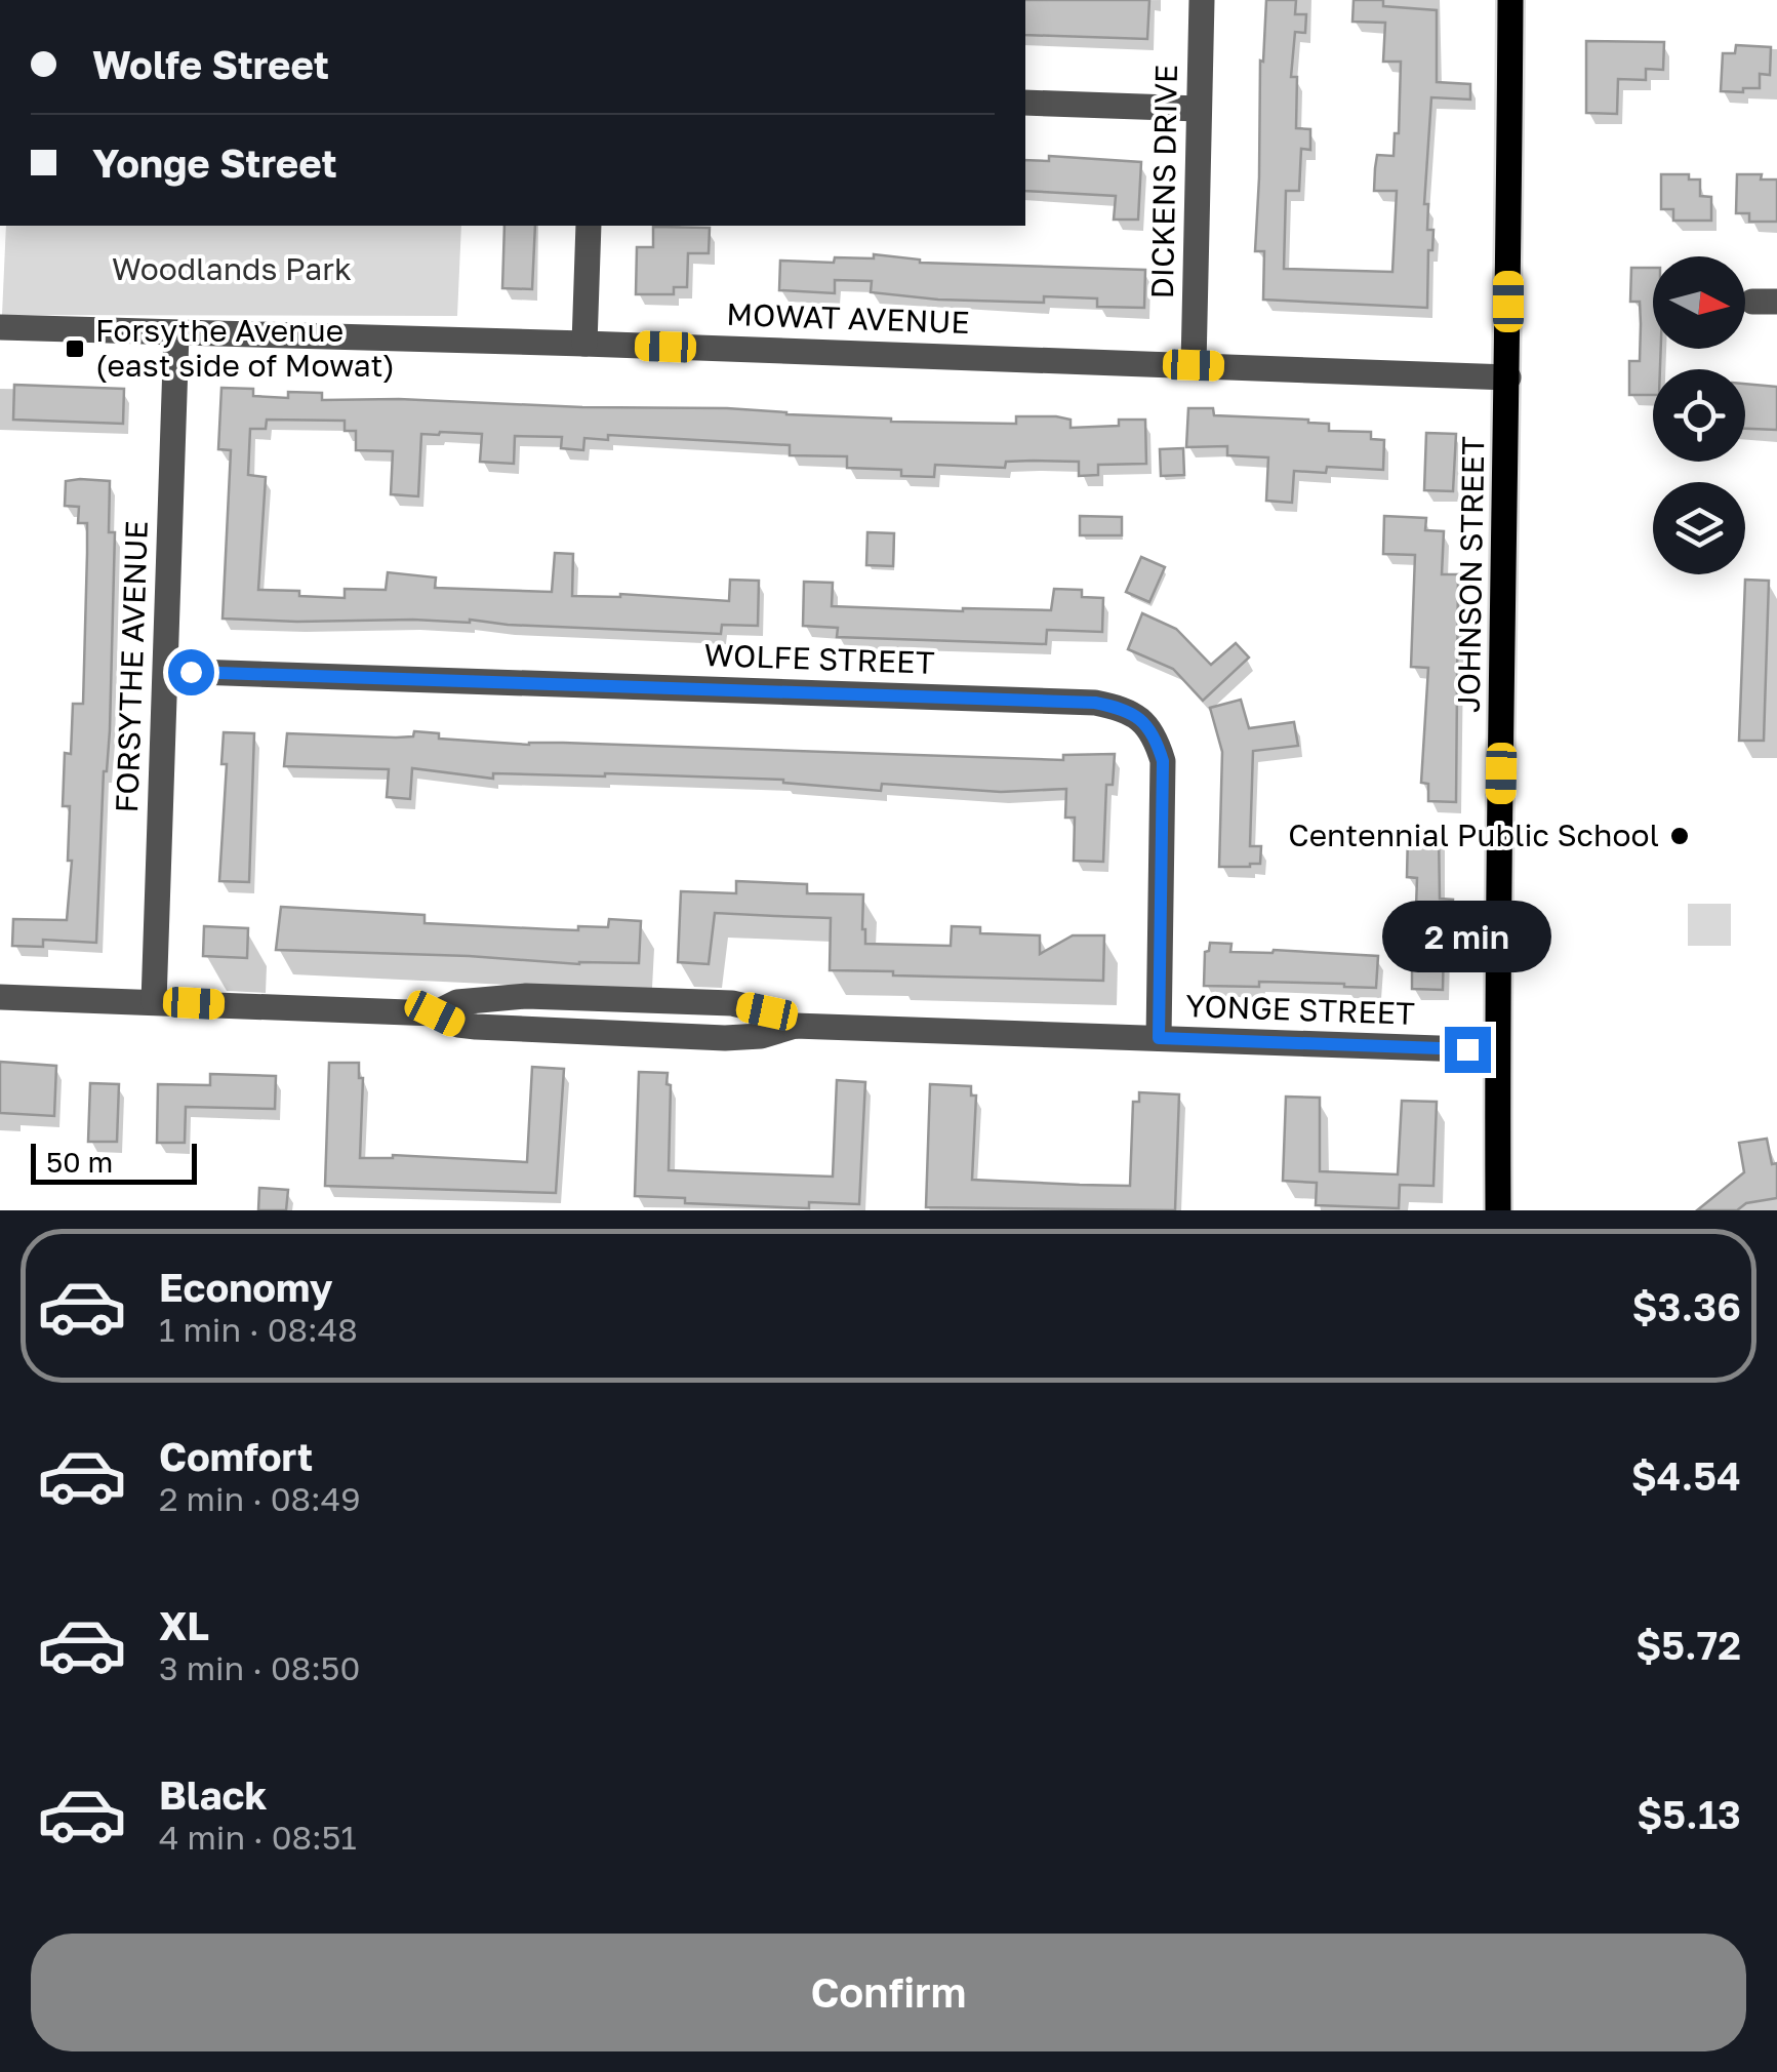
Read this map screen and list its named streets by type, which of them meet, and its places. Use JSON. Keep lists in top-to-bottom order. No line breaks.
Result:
{"streets":{"main road":["JOHNSON STREET"],"street":["DICKENS DRIVE","MOWAT AVENUE","WOLFE STREET","FORSYTHE AVENUE","YONGE STREET"]},"crossings":[["DICKENS DRIVE","MOWAT AVENUE"],["MOWAT AVENUE","JOHNSON STREET"],["MOWAT AVENUE","FORSYTHE AVENUE"],["JOHNSON STREET","YONGE STREET"],["WOLFE STREET","FORSYTHE AVENUE"],["WOLFE STREET","YONGE STREET"],["FORSYTHE AVENUE","YONGE STREET"]],"parks":["Woodlands Park"],"places":{"transit":["Forsythe Avenue (east side of Mowat)"],"other":["Centennial Public School"]},"scale_bar":"50 m","north":"right","page":{"banner":["Wolfe Street","Yonge Street"],"bubble":"2 min","scale":"50 m","list":[{"name":"Economy","note":"1 min · 08:48","value":"$3.36"},{"name":"Comfort","note":"2 min · 08:49","value":"$4.54"},{"name":"XL","note":"3 min · 08:50","value":"$5.72"},{"name":"Black","note":"4 min · 08:51","value":"$5.13"}],"buttons":"Confirm"}}
